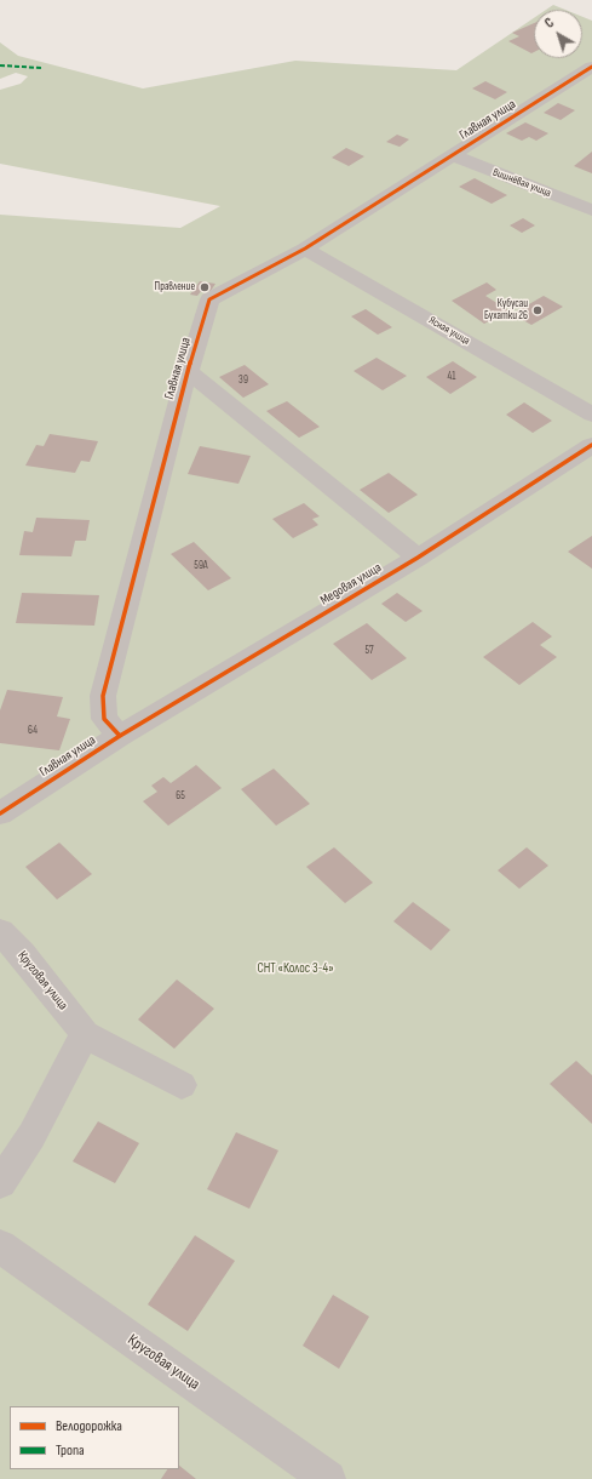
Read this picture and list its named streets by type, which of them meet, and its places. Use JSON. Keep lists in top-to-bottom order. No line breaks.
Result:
{"streets":{"street":["Главная улица","Вишнёвая улица","Ясная улица","Медовая улица","Круговая улица"]},"crossings":[["Главная улица","Вишнёвая улица"],["Главная улица","Ясная улица"],["Главная улица","Медовая улица"]],"parks":["СНТ «Колос 3-4»"],"places":["Правление","Кубусаи Бухатки 26"],"house_numbers":["41","39","59А","57","64","65"],"legend":["Велодорожка","Тропа"],"north":"top left"}
